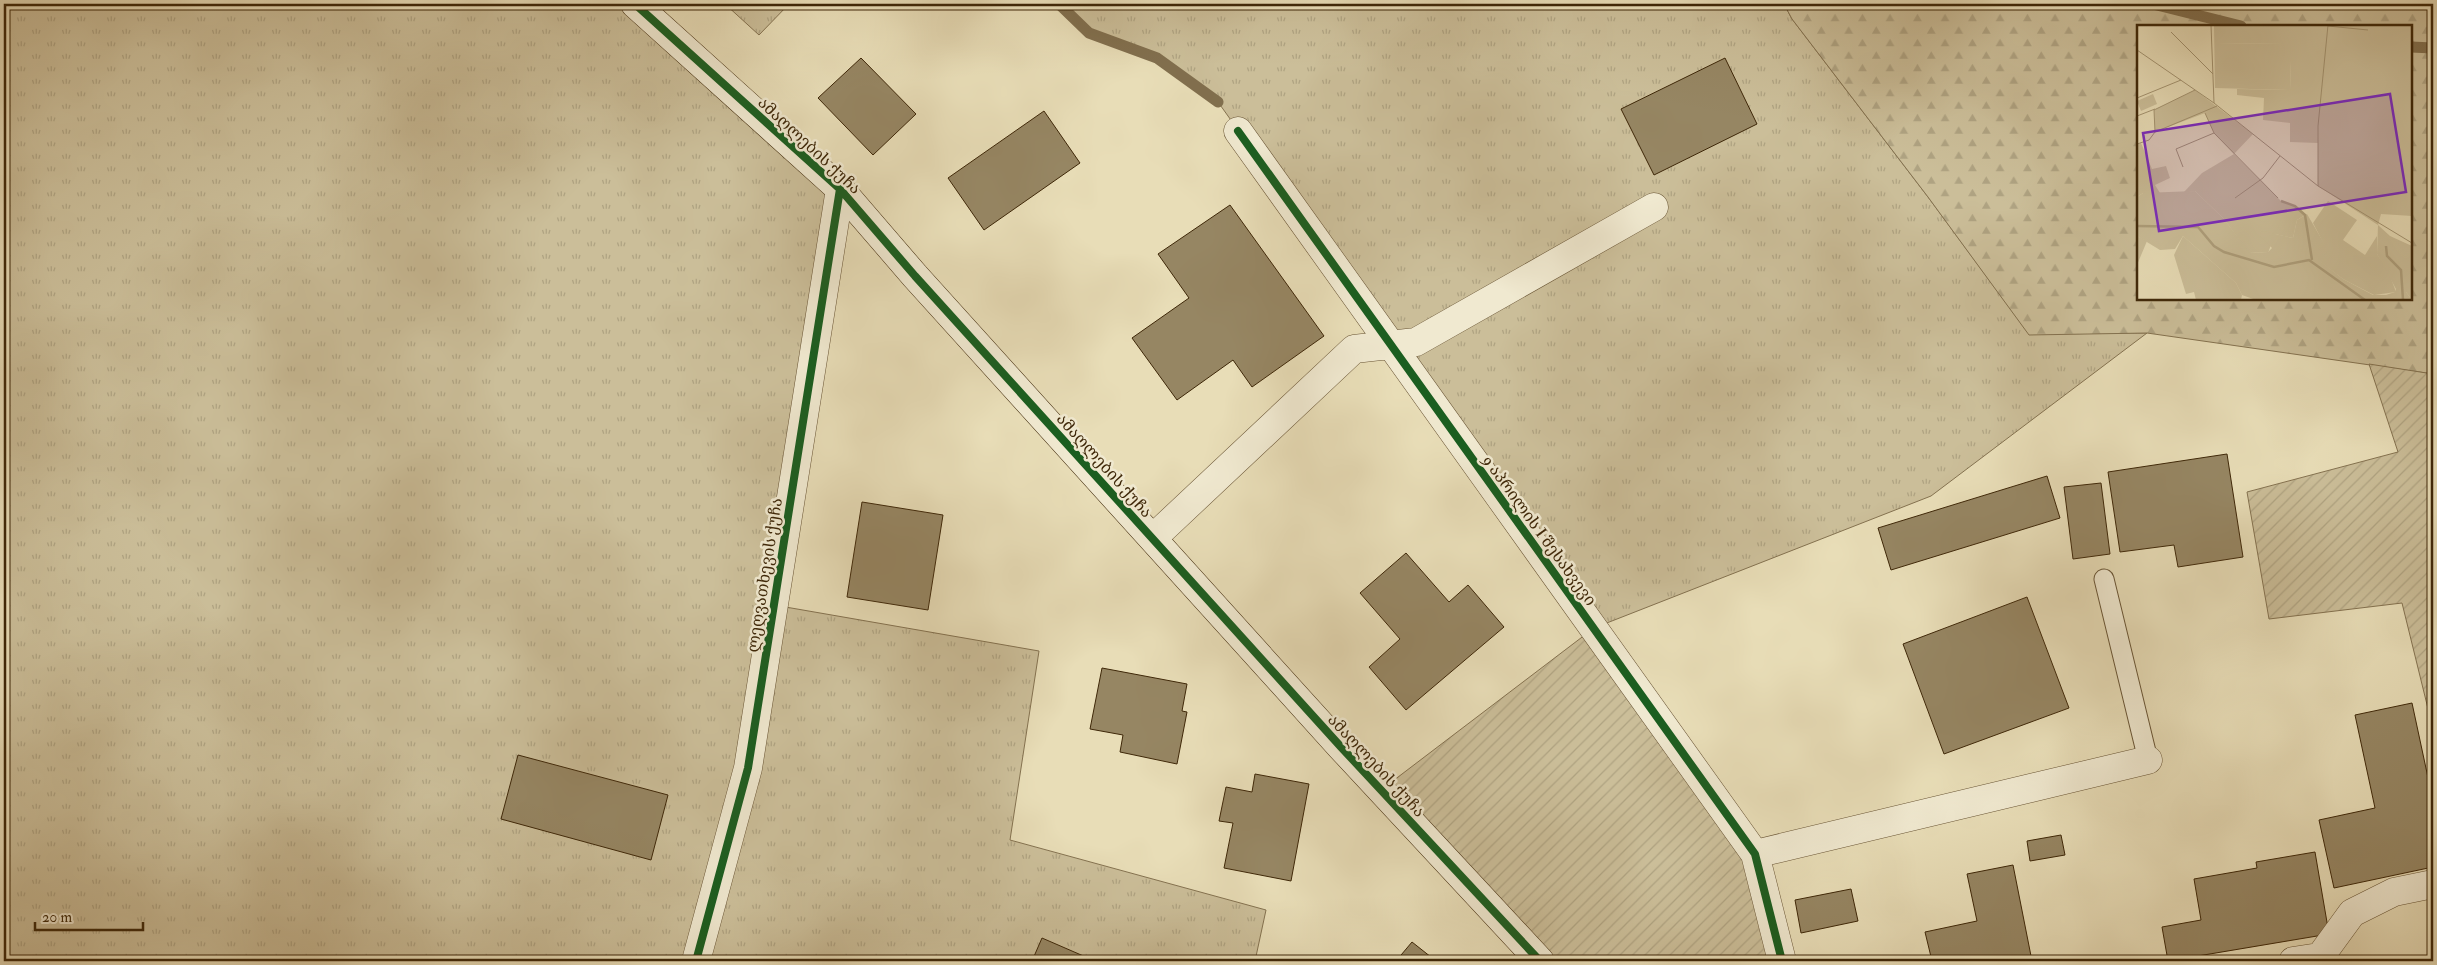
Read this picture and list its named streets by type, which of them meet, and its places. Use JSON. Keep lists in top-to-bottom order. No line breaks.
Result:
{"streets":{"street":["ამაღლების ქუჩა","9 აპრილის I შესახვევი","ლეღვათხევის ქუჩა"]},"crossings":[["ამაღლების ქუჩა","ლეღვათხევის ქუჩა"]],"scale_bar":"20 m"}
